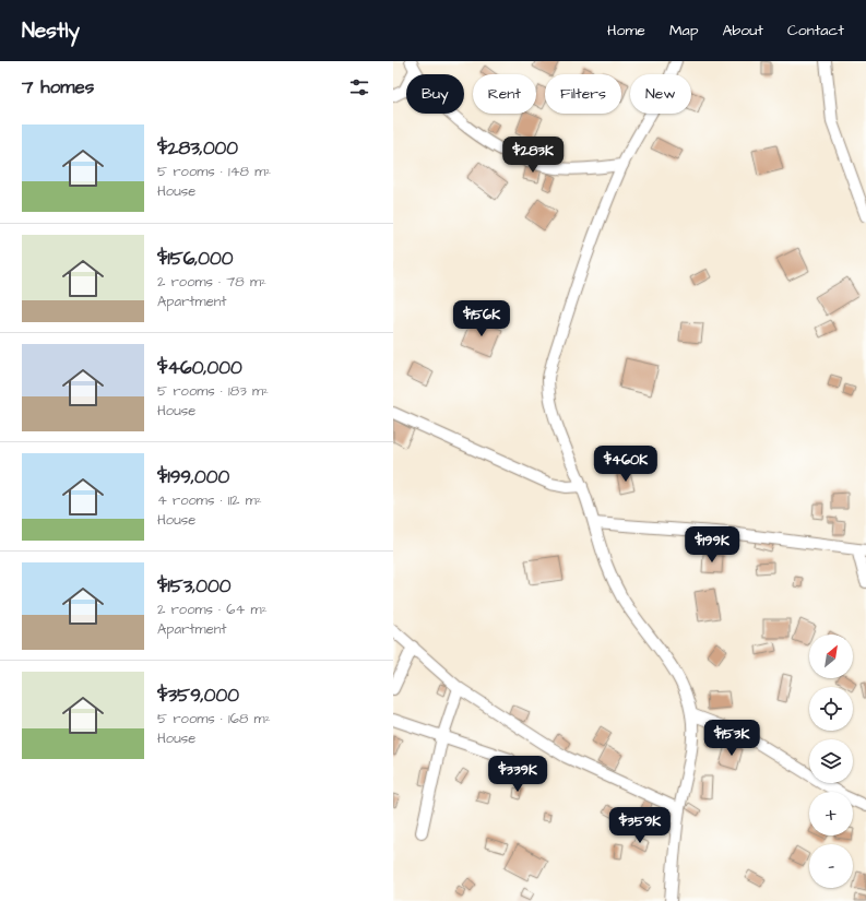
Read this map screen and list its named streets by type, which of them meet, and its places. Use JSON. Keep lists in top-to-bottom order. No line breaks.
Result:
{"north":"top right","page":{"header":"Nestly","nav":["Home","Map","About","Contact"],"heading":"7 homes","chip":["Buy","Rent","Filters","New"],"list":[{"name":"$283,000","note":"5 rooms · 148 m² · House"},{"name":"$156,000","note":"2 rooms · 78 m² · Apartment"},{"name":"$460,000","note":"5 rooms · 183 m² · House"},{"name":"$199,000","note":"4 rooms · 112 m² · House"},{"name":"$153,000","note":"2 rooms · 64 m² · Apartment"},{"name":"$359,000","note":"5 rooms · 168 m² · House"}],"price":["$283K","$156K","$460K","$199K","$153K","$339K","$359K"],"map_buttons":["+","−"]}}
